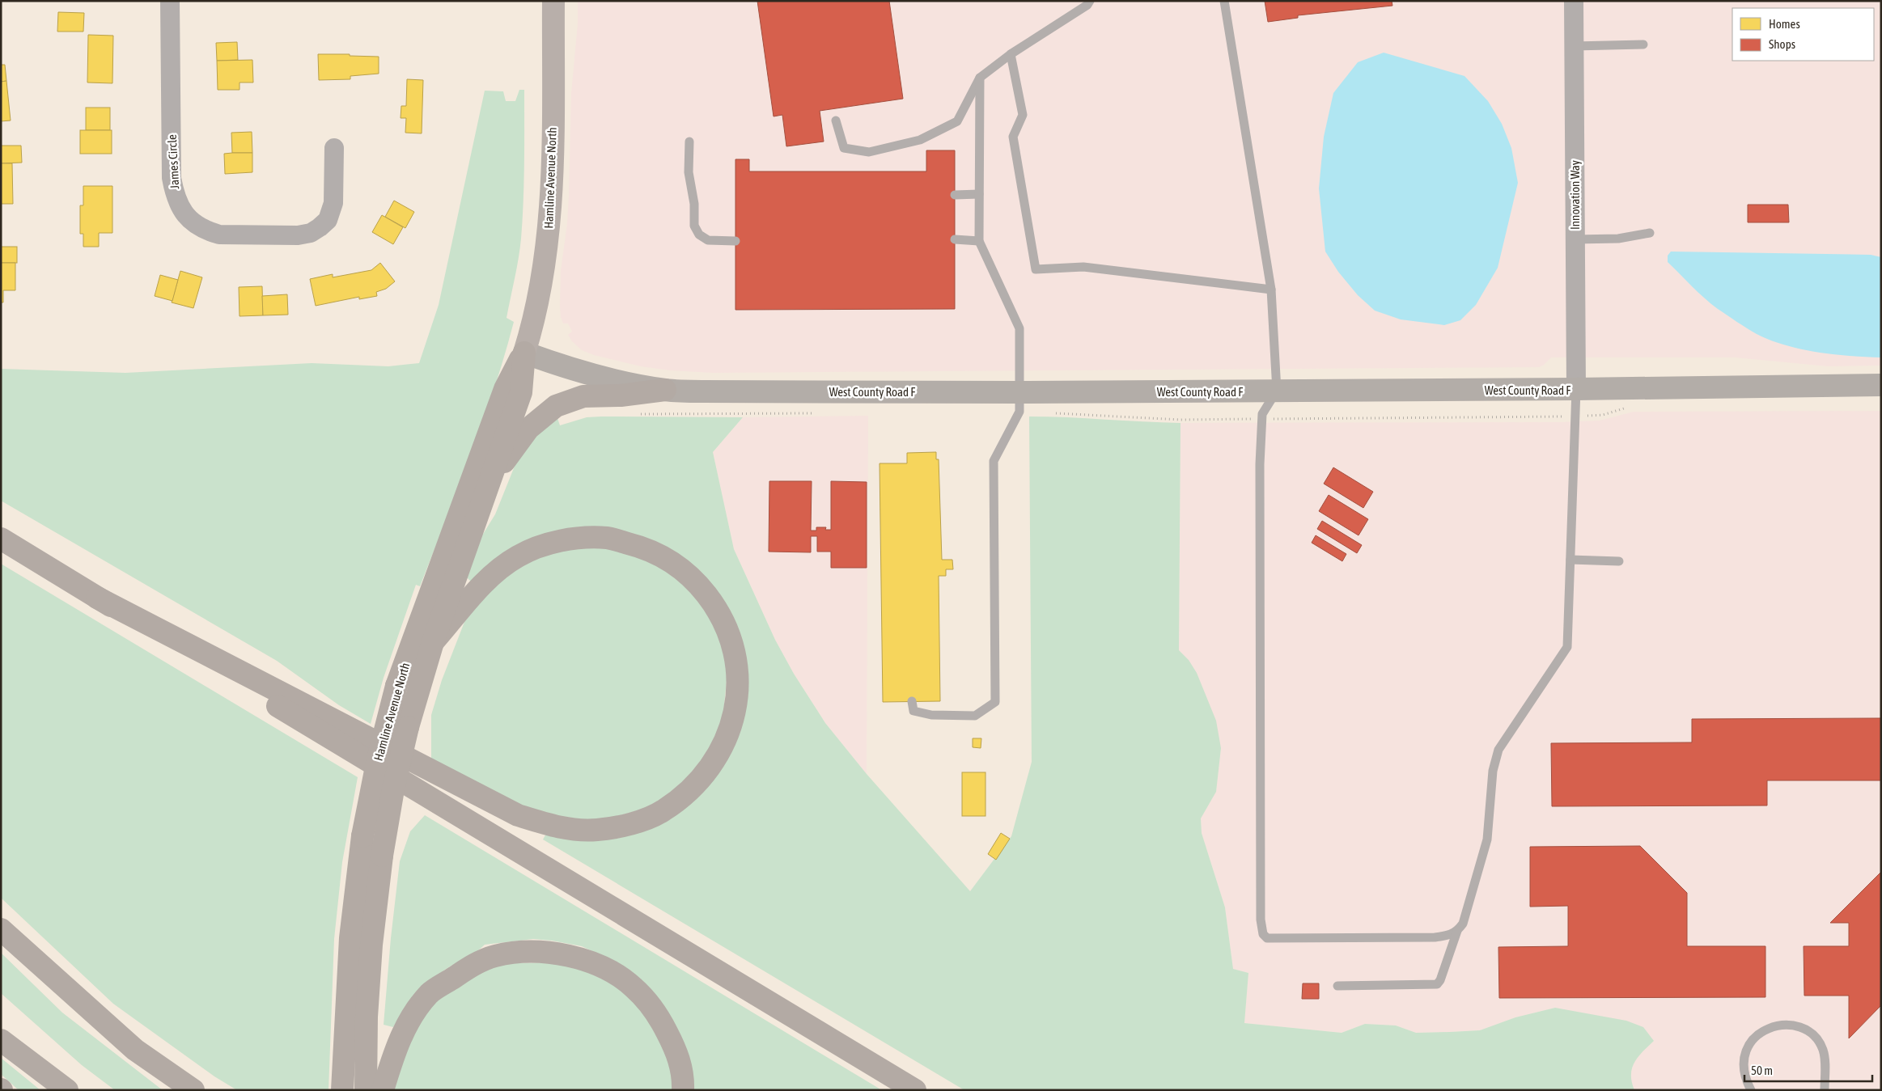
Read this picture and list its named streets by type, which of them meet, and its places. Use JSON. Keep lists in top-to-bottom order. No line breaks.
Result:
{"streets":{"highway":["Hamline Avenue North"],"street":["James Circle","Innovation Way","West County Road F"]},"crossings":[["Hamline Avenue North","West County Road F"],["Innovation Way","West County Road F"]],"legend":["Homes","Shops"],"scale_bar":"50 m"}
